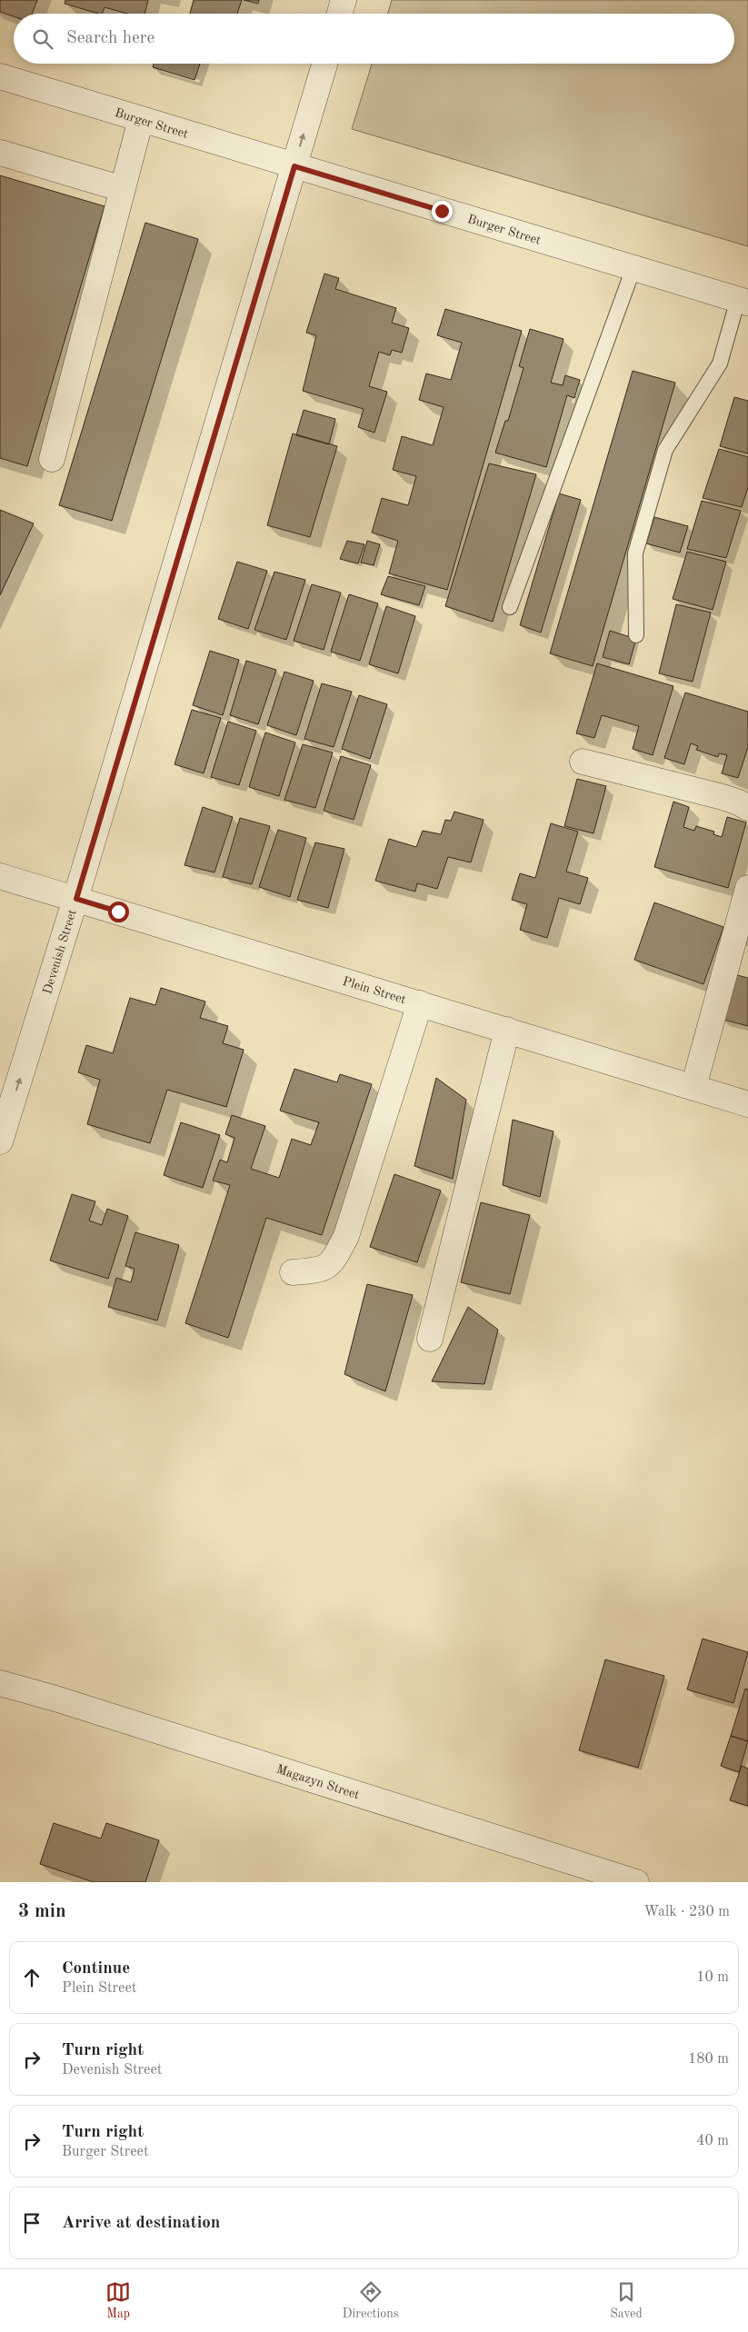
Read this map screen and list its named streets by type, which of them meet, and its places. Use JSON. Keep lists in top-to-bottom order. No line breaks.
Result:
{"streets":{"street":["Burger Street","Devenish Street","Plein Street","Magazyn Street"]},"crossings":[["Burger Street","Devenish Street"],["Devenish Street","Plein Street"]],"page":{"search":"Search here","heading":["3 min","Walk · 230 m"],"list":[["Continue","Plein Street","10 m"],["Turn right","Devenish Street","180 m"],["Turn right","Burger Street","40 m"],"Arrive at destination"],"nav":["Map","Directions","Saved"]}}
